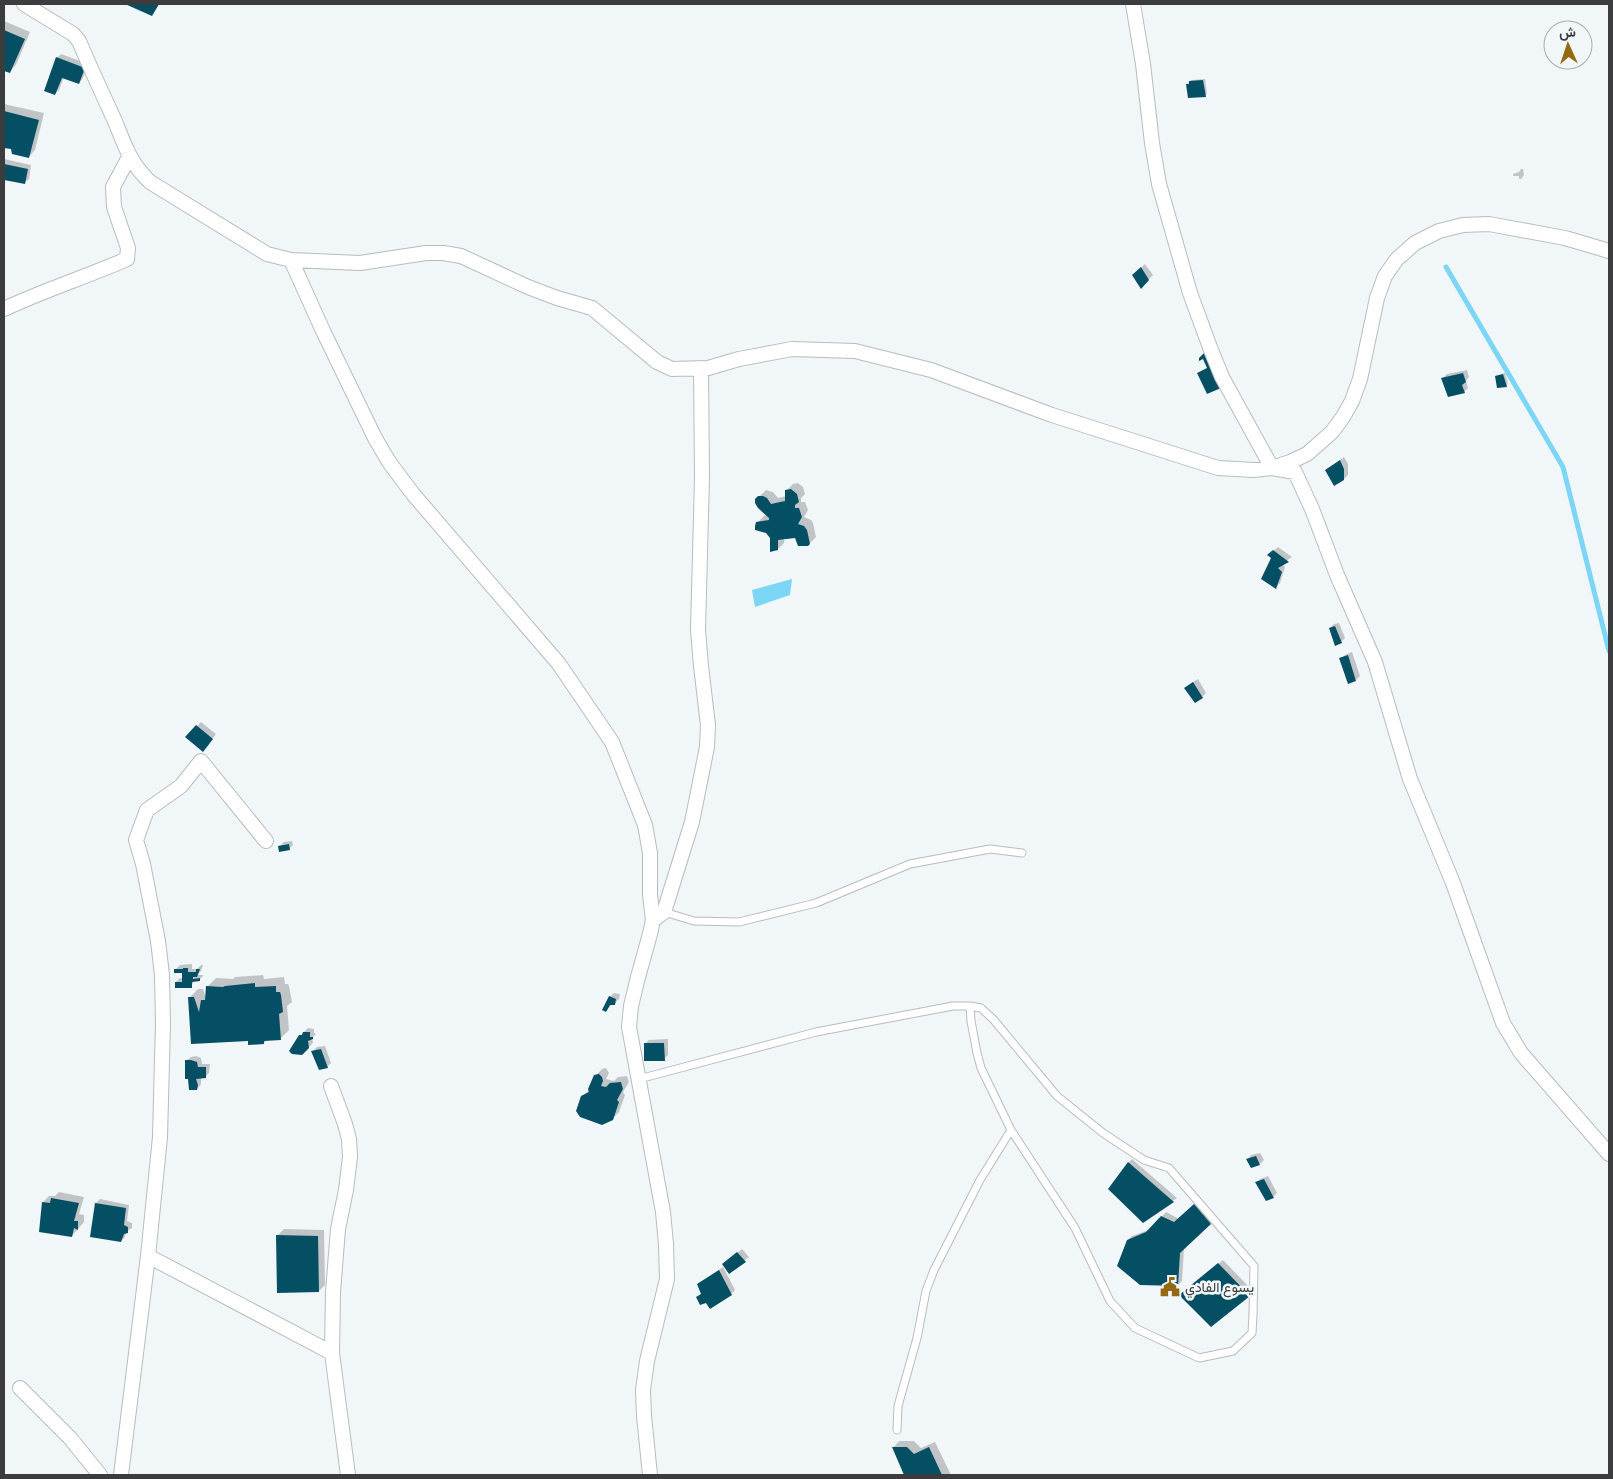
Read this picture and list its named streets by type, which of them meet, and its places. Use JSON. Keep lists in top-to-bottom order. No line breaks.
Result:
{"places":{"public building":["يسوع الفادي"]},"north":"top"}
